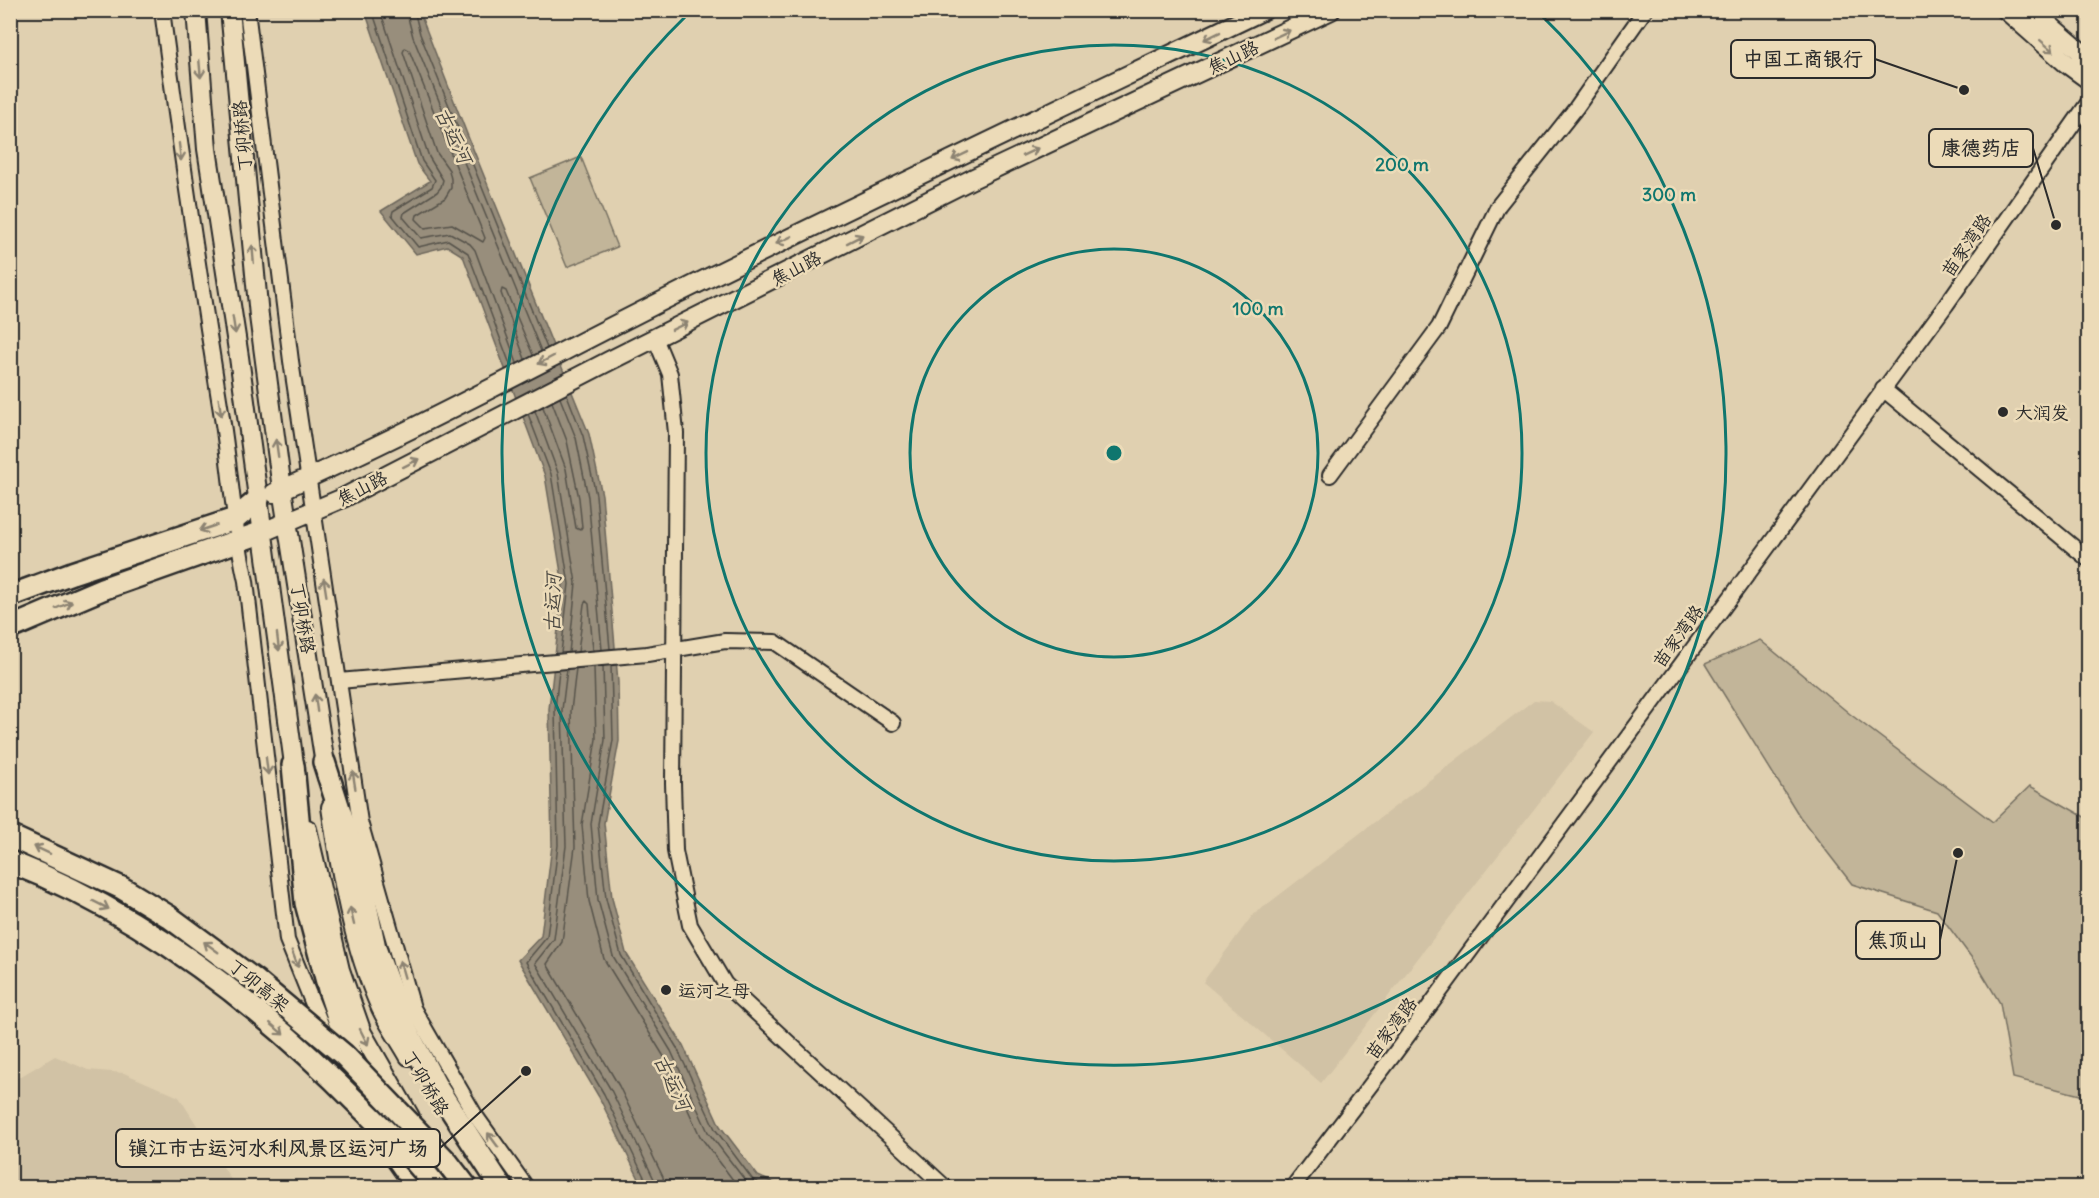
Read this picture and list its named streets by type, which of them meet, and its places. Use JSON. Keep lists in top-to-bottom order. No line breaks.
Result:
{"streets":{"highway":["丁卯高架"],"main road":["焦山路","丁卯桥路"],"street":["苗家湾路"]},"crossings":[["焦山路","丁卯桥路"]],"water":["古运河"],"places":["中国工商银行","康德药店","大润发","焦顶山","运河之母","镇江市古运河水利风景区运河广场"],"rings":["200 m","300 m","100 m"]}
